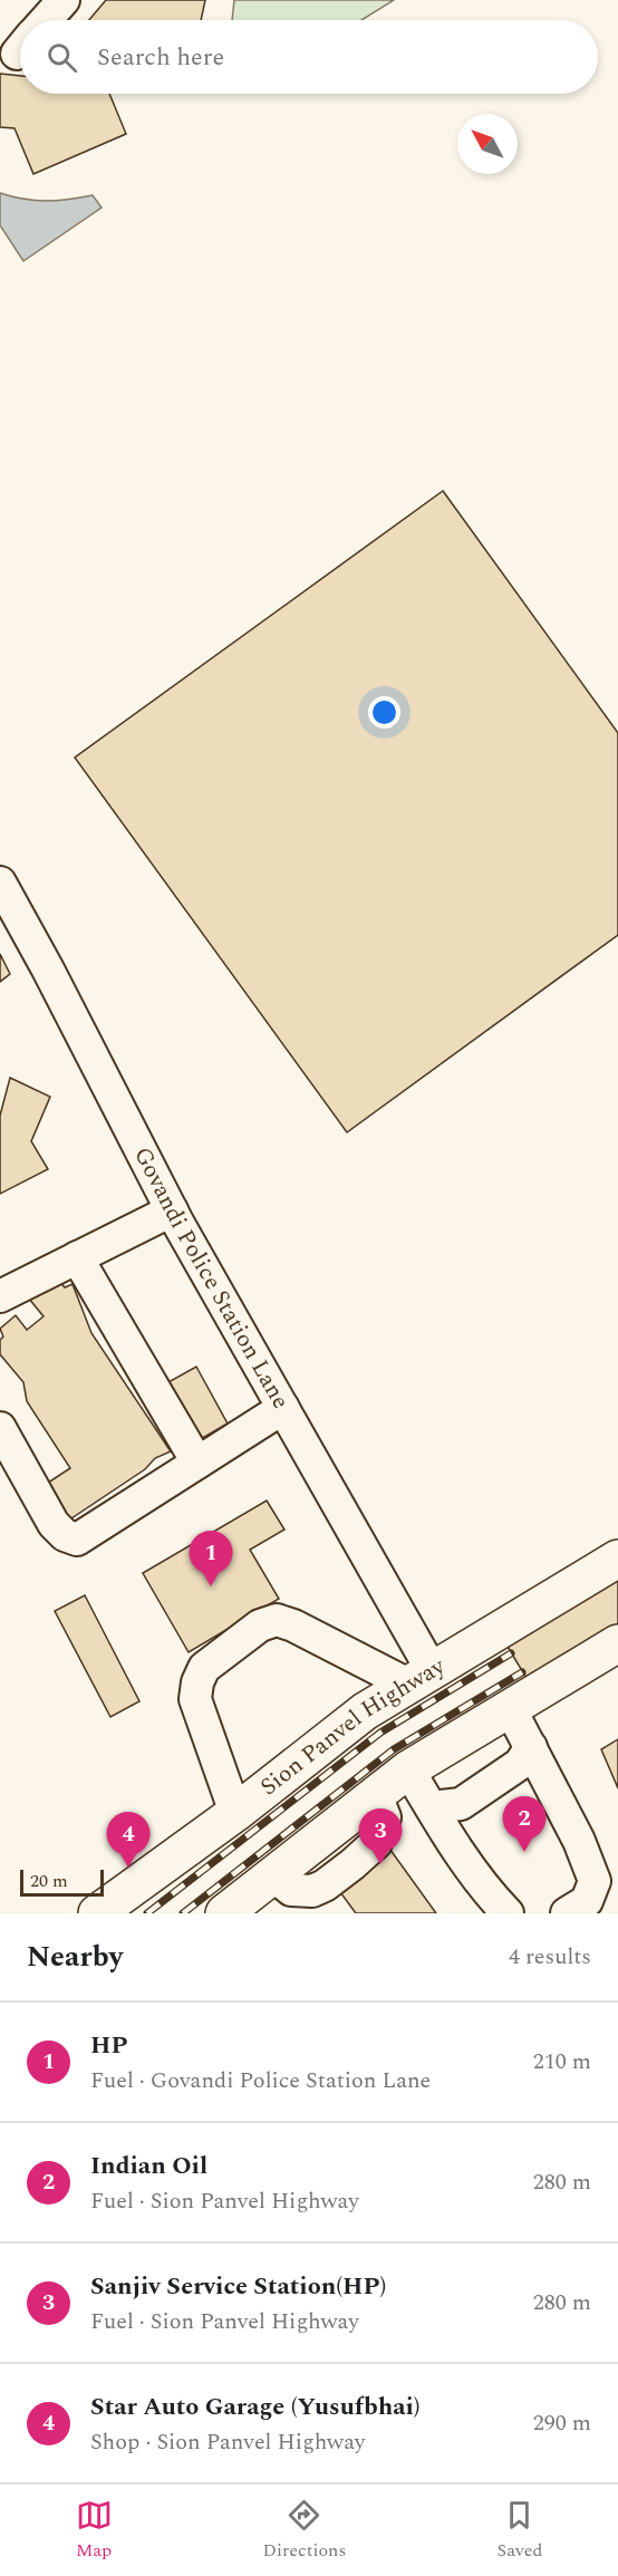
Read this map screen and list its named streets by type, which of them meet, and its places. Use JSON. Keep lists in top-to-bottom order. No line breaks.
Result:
{"streets":{"highway":["Sion Panvel Highway"],"street":["Govandi Police Station Lane"]},"crossings":[["Govandi Police Station Lane","Sion Panvel Highway"]],"scale_bar":"20 m","north":"top left","page":{"search":"Search here","pins":["1","2","3","4"],"scale":"20 m","heading":["Nearby","4 results"],"list":[{"mark":"1","name":"HP","note":"Fuel · Govandi Police Station Lane","value":"210 m"},{"mark":"2","name":"Indian Oil","note":"Fuel · Sion Panvel Highway","value":"280 m"},{"mark":"3","name":"Sanjiv Service Station(HP)","note":"Fuel · Sion Panvel Highway","value":"280 m"},{"mark":"4","name":"Star Auto Garage (Yusufbhai)","note":"Shop · Sion Panvel Highway","value":"290 m"}],"nav":["Map","Directions","Saved"]}}
